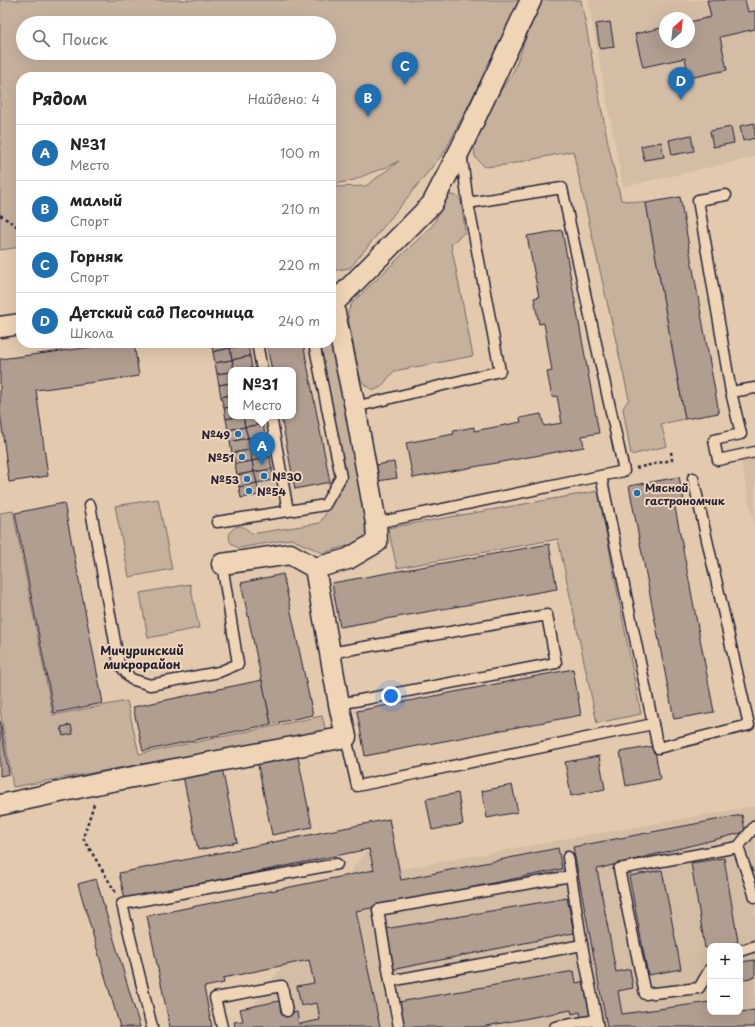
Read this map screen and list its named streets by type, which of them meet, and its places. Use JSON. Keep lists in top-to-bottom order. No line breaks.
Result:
{"districts":["Мичуринский микрорайон"],"places":["№49","№51","№30","№53","№54","Мясной гастрономчик"],"north":"top right","page":{"search":"Поиск","pins":["C","D","B","A"],"heading":["Рядом","Найдено: 4"],"list":[{"mark":"A","name":"№31","note":"Место","value":"100 m"},{"mark":"B","name":"малый","note":"Спорт","value":"210 m"},{"mark":"C","name":"Горняк","note":"Спорт","value":"220 m"},{"mark":"D","name":"Детский сад Песочница","note":"Школа","value":"240 m"}],"popup":["№31","Место"],"map_buttons":["+","−"]}}
